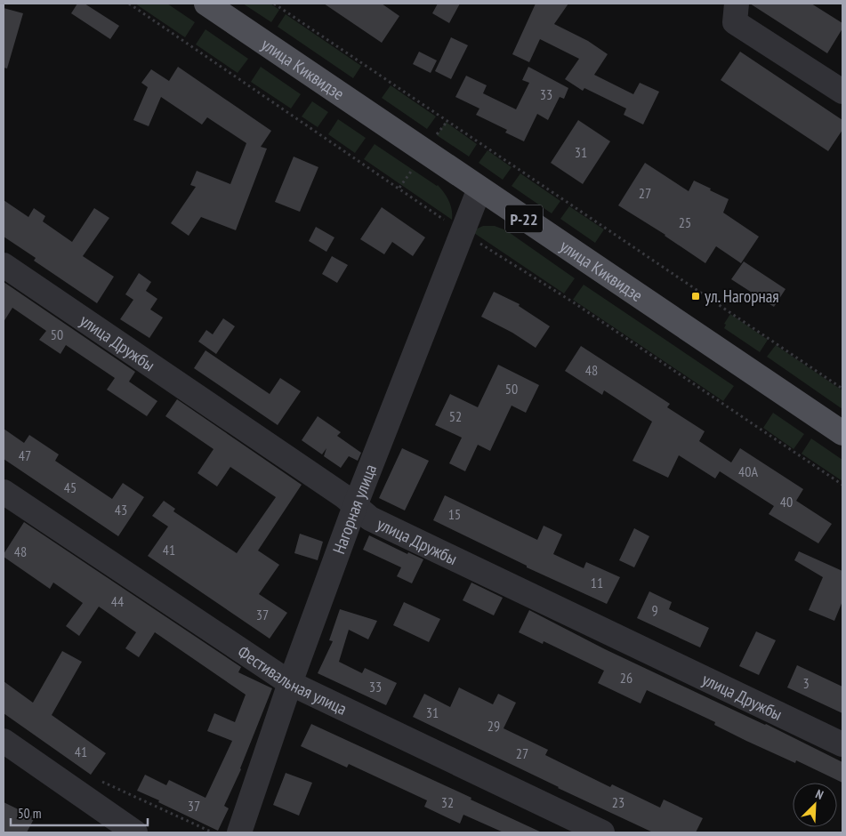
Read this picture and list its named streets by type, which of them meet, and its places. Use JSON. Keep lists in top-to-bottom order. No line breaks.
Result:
{"streets":{"main road":["улица Киквидзе","Р-22"],"street":["улица Дружбы","Нагорная улица","Фестивальная улица"]},"crossings":[["улица Киквидзе","Нагорная улица"],["улица Дружбы","Нагорная улица"],["Нагорная улица","Фестивальная улица"]],"places":{"transit":["ул. Нагорная"]},"house_numbers":["33","31","27","25","50","48","50","52","47","40А","45","40","43","15","41","48","11","44","9","37","26","3","33","31","29","41","27","32","23","37"],"scale_bar":"50 m","north":"top right"}
